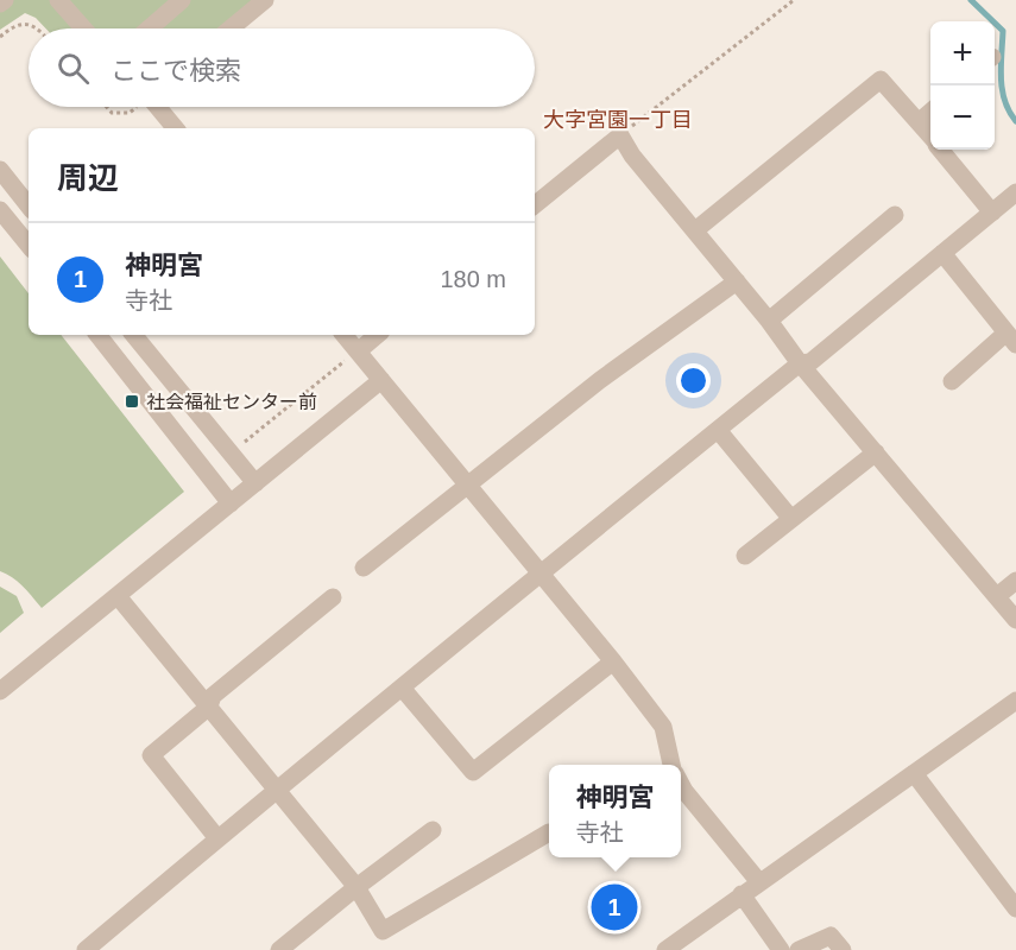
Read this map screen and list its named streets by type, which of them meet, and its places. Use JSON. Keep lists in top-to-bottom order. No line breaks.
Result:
{"districts":["大字宮園一丁目"],"places":{"transit":["社会福祉センター前"]},"page":{"map_buttons":["+","−"],"search":"ここで検索","heading":"周辺","list":[{"mark":"1","name":"神明宮","note":"寺社","value":"180 m"}],"popup":["神明宮","寺社"],"pins":"1"}}
